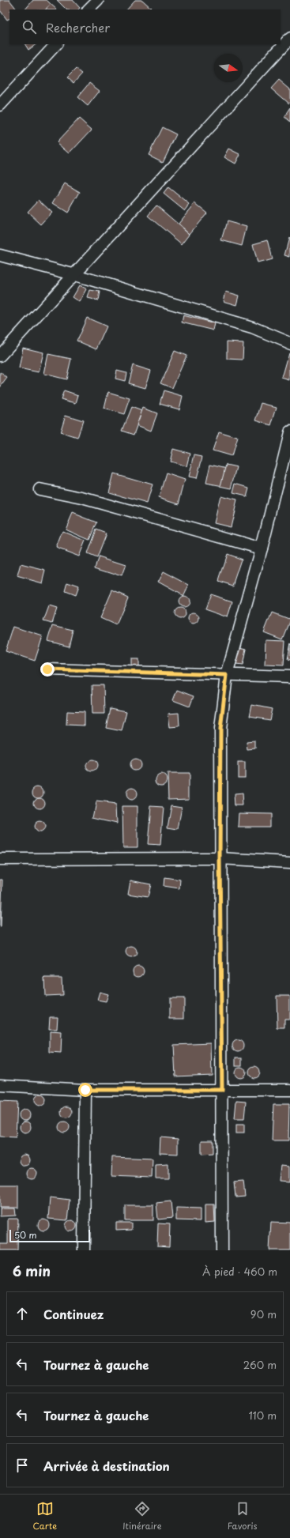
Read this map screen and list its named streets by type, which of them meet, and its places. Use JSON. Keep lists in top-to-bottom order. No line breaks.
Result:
{"scale_bar":"50 m","north":"right","page":{"search":"Rechercher","scale":"50 m","heading":["6 min","À pied · 460 m"],"list":[["Continuez","90 m"],["Tournez à gauche","260 m"],["Tournez à gauche","110 m"],"Arrivée à destination"],"nav":["Carte","Itinéraire","Favoris"]}}
